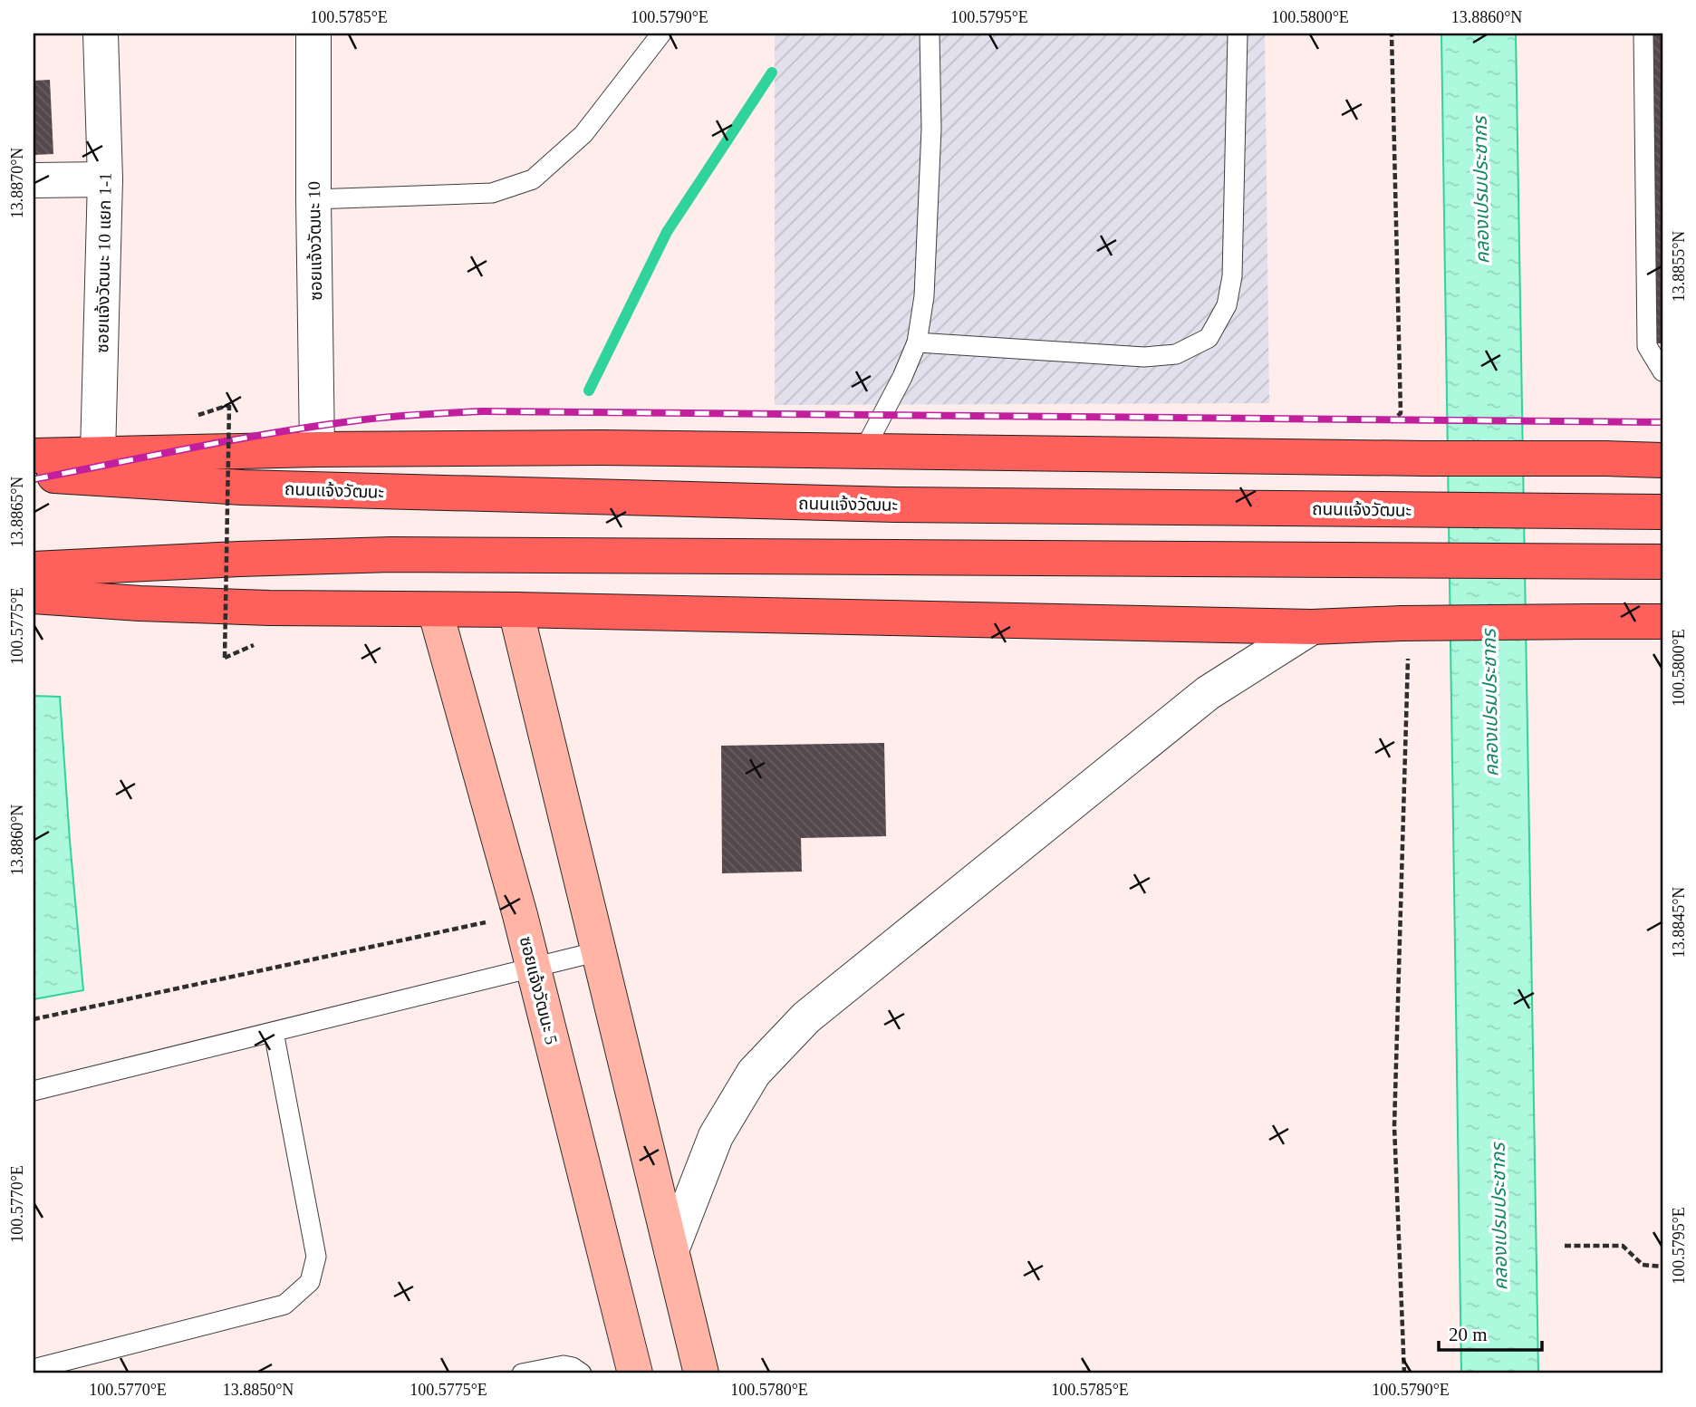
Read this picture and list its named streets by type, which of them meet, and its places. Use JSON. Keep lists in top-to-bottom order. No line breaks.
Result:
{"streets":{"main road":["ถนนแจ้งวัฒนะ"],"street":["ซอยแจ้งวัฒนะ 10","ซอยแจ้งวัฒนะ 10 แยก 1-1","ซอยแจ้งวัฒนะ 5"]},"water":["คลองเปรมประชากร"],"scale_bar":"20 m","coordinates":["100.5785°E","100.5790°E","100.5795°E","100.5800°E","13.8860°N","13.8870°N","13.8855°N","13.8865°N","100.5775°E","13.8845°N","100.5770°E","13.8850°N","100.5780°E"]}
